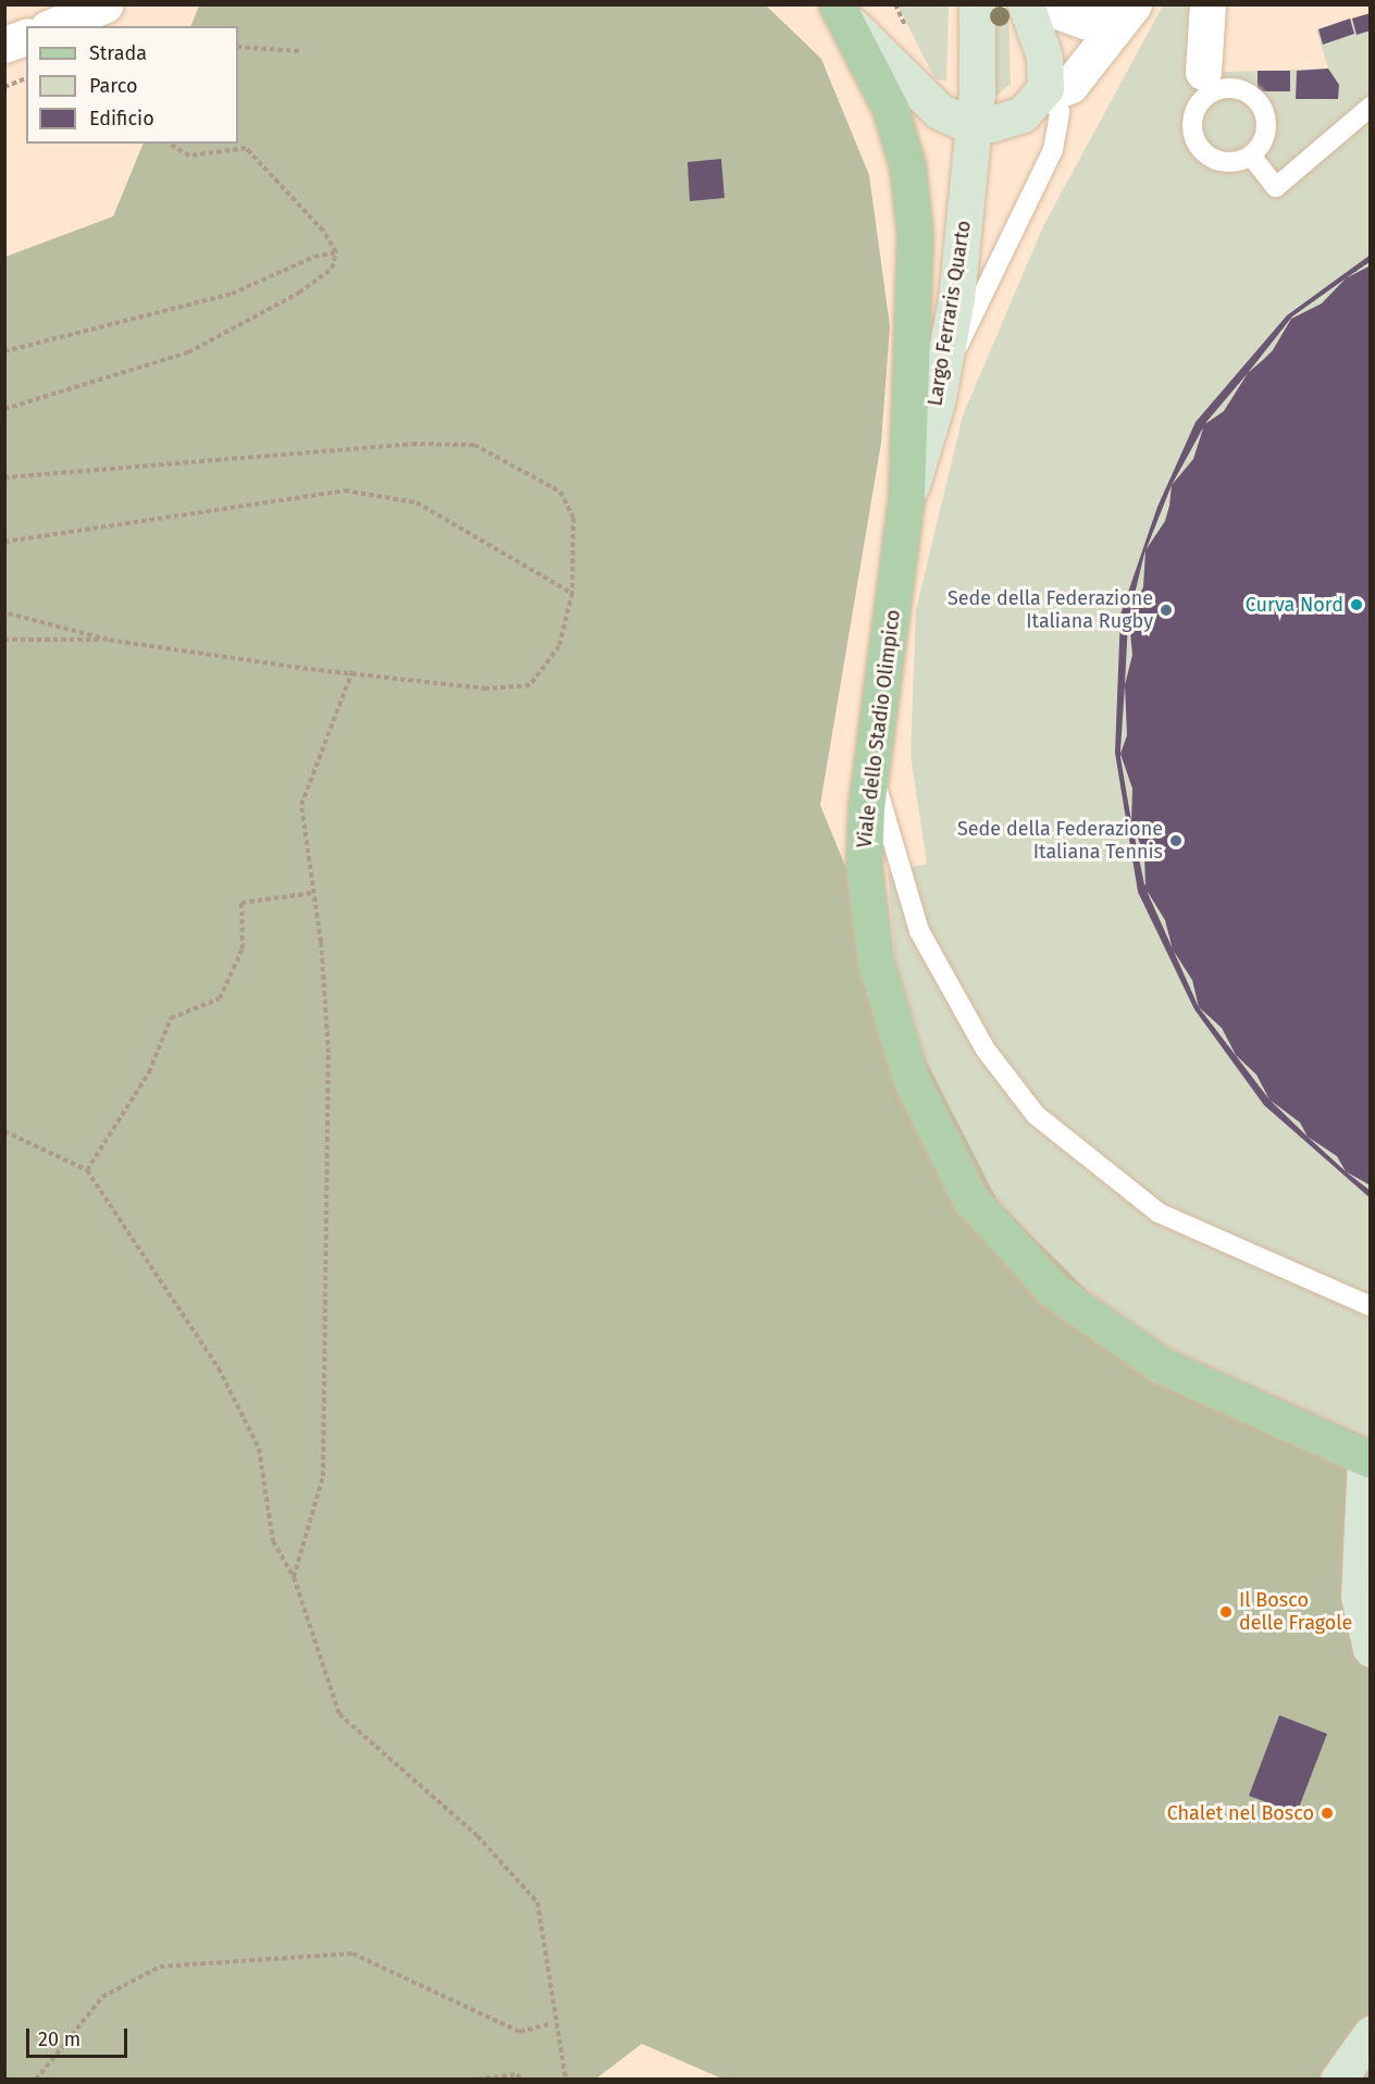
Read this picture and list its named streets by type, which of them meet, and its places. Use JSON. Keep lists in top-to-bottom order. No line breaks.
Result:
{"streets":{"main road":["Viale dello Stadio Olimpico"],"street":["Largo Ferraris Quarto"]},"crossings":[["Largo Ferraris Quarto","Viale dello Stadio Olimpico"]],"places":["Curva Nord","Sede della Federazione Italiana Rugby","Sede della Federazione Italiana Tennis","Il Bosco delle Fragole","Chalet nel Bosco"],"legend":["Strada","Parco","Edificio"],"scale_bar":"20 m"}
